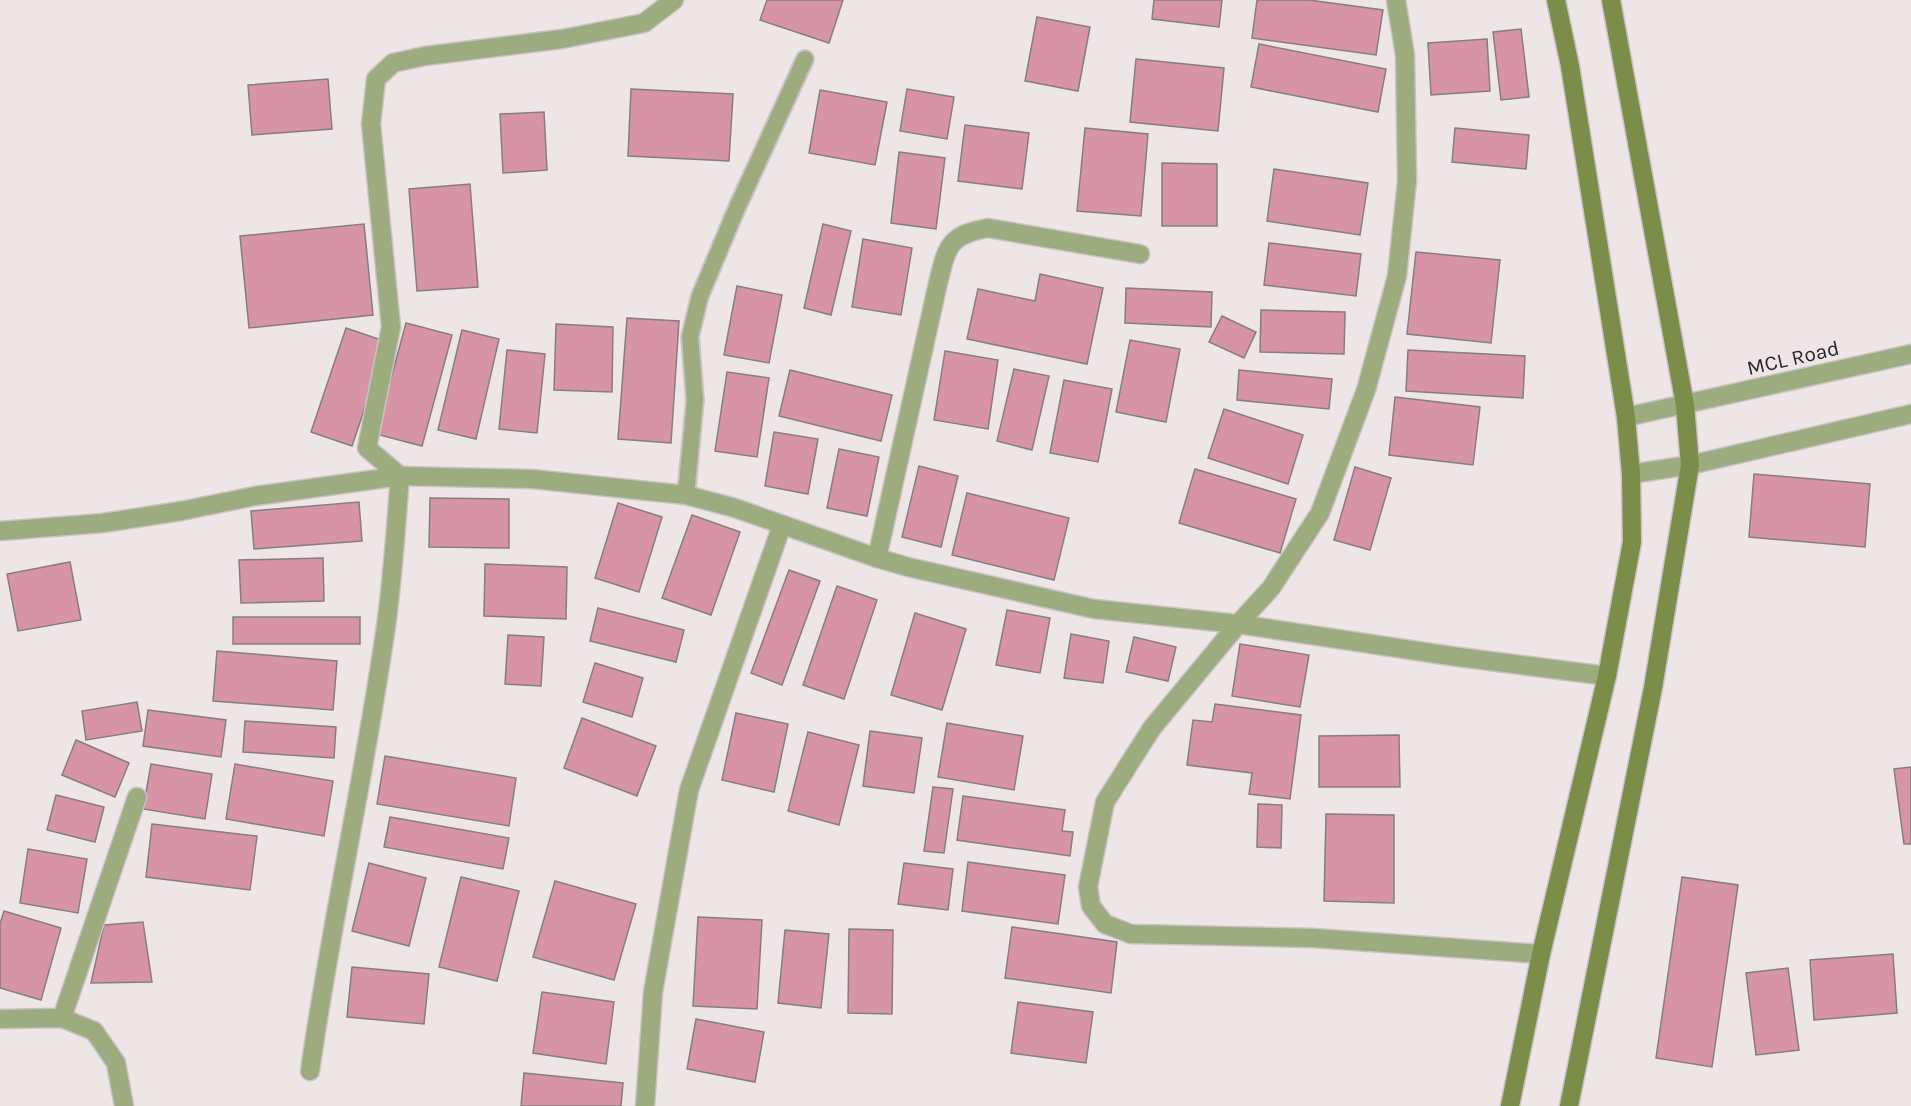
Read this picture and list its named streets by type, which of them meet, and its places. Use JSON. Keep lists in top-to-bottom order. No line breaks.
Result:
{"streets":{"street":["MCL Road"]}}
